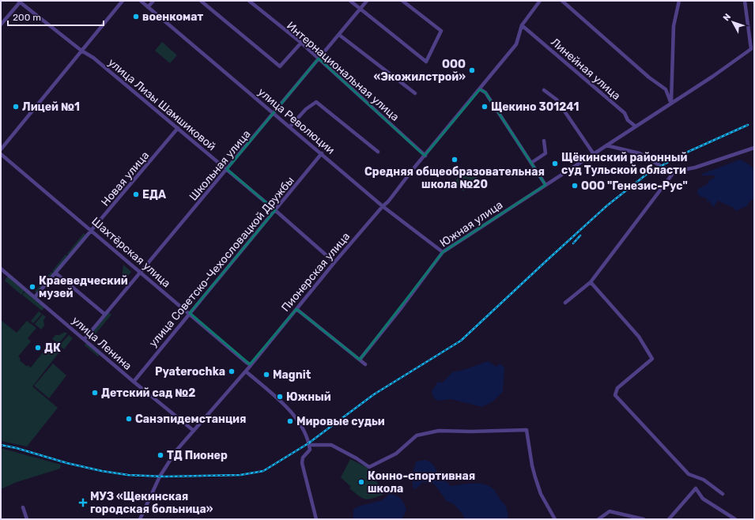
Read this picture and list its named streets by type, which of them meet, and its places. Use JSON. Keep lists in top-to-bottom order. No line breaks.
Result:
{"streets":{"street":["Линейная улица","Интернациональная улица","улица Лизы Шамшиковой","улица Революции","Школьная улица","Новая улица","Южная улица","Шахтёрская улица","улица Советско-Чехословацкой Дружбы","Пионерская улица","улица Ленина"]},"crossings":[["Линейная улица","Южная улица"],["Линейная улица","Пионерская улица"],["Интернациональная улица","Школьная улица"],["Интернациональная улица","Пионерская улица"],["улица Лизы Шамшиковой","Школьная улица"],["улица Лизы Шамшиковой","Новая улица"],["улица Лизы Шамшиковой","улица Советско-Чехословацкой Дружбы"],["улица Лизы Шамшиковой","Пионерская улица"],["улица Революции","Школьная улица"],["улица Революции","Южная улица"],["улица Революции","улица Советско-Чехословацкой Дружбы"],["улица Революции","Пионерская улица"],["Школьная улица","Шахтёрская улица"],["Школьная улица","улица Ленина"],["Новая улица","Шахтёрская улица"],["Новая улица","улица Ленина"],["Шахтёрская улица","улица Советско-Чехословацкой Дружбы"],["Шахтёрская улица","Пионерская улица"],["улица Советско-Чехословацкой Дружбы","улица Ленина"],["Пионерская улица","улица Ленина"]],"places":{"other":["военкомат","ООО «Экожилстрой»","Лицей №1","Щекино 301241","Средняя общеобразовательная школа №20","Щёкинский районный суд Тульской области","ООО \"Генезис-Рус\"","ЕДА","Краеведческий музей","ДК","Pyaterochka","Magnit","Детский сад №2","Южный","Санэпидемстанция","Мировые судьи","ТД Пионер","Конно-спортивная школа"],"health":["МУЗ «Щекинская городская больница»"]},"scale_bar":"200 m","north":"top left"}
